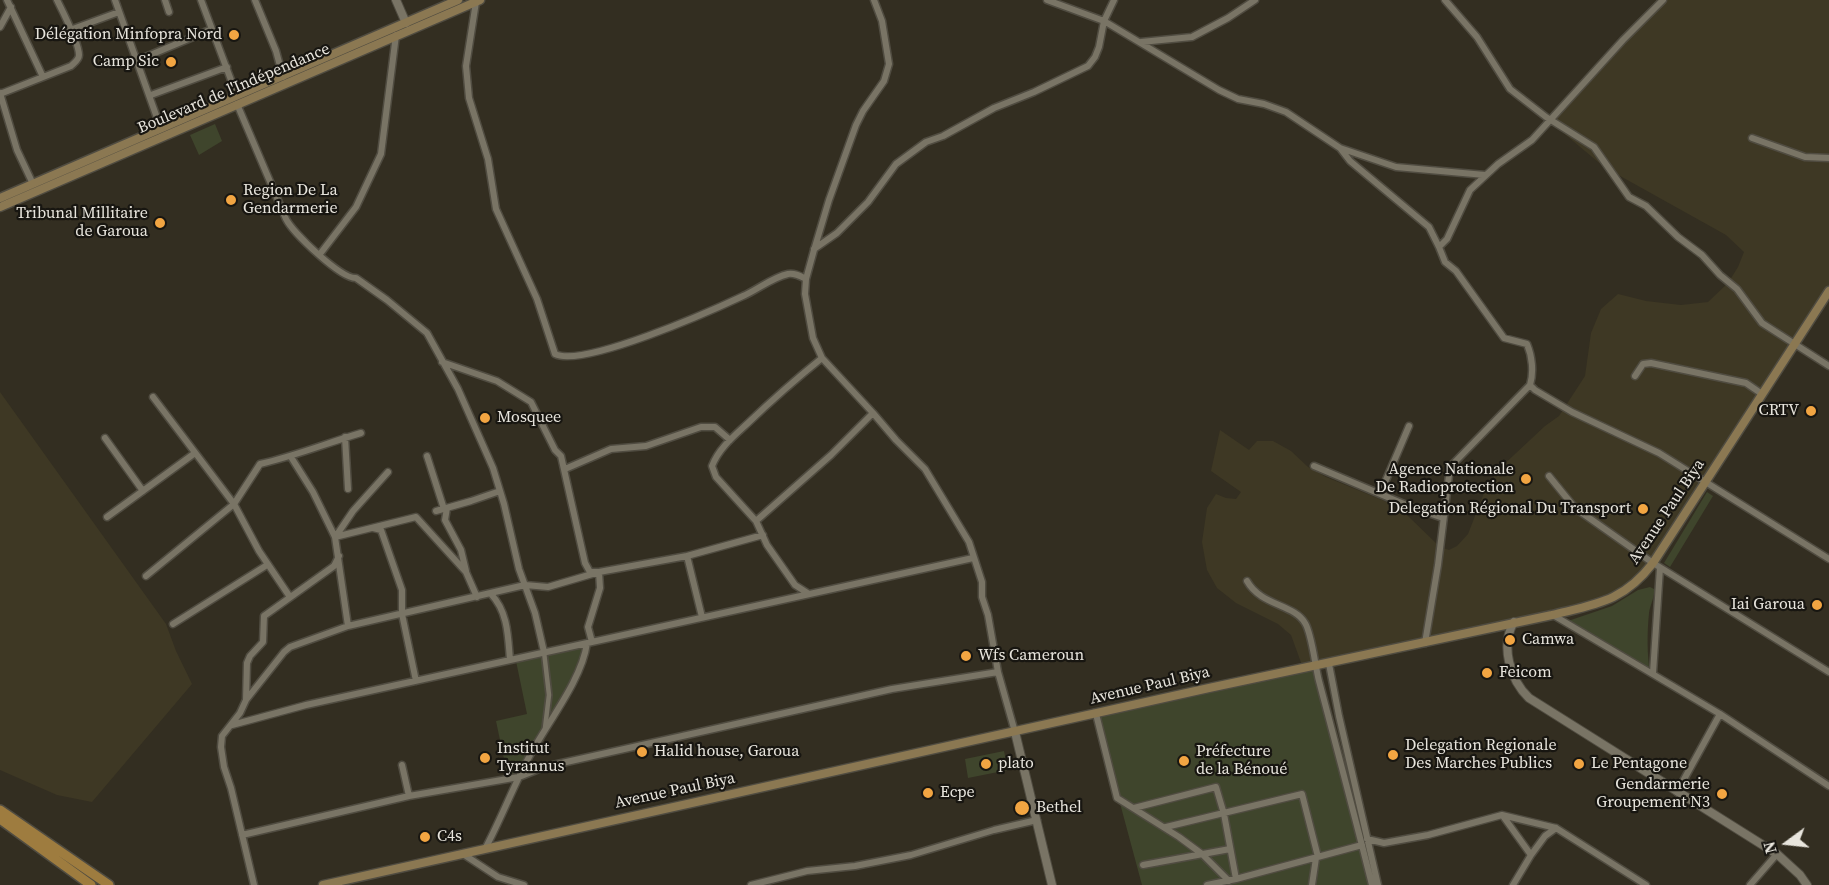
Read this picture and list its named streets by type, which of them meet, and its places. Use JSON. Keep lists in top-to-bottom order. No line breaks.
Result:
{"streets":{"main road":["Boulevard de l'Indépendance","Avenue Paul Biya"]},"places":["Délégation Minfopra Nord","Camp Sic","Region De La Gendarmerie","Tribunal Millitaire de Garoua","CRTV","Mosquee","Agence Nationale De Radioprotection","Delegation Régional Du Transport","Iai Garoua","Camwa","Wfs Cameroun","Feicom","Halid house, Garoua","Delegation Regionale Des Marches Publics","Institut Tyrannus","Préfecture de la Bénoué","plato","Le Pentagone","Ecpe","Gendarmerie Groupement N3","Bethel","C4s"],"north":"left"}
